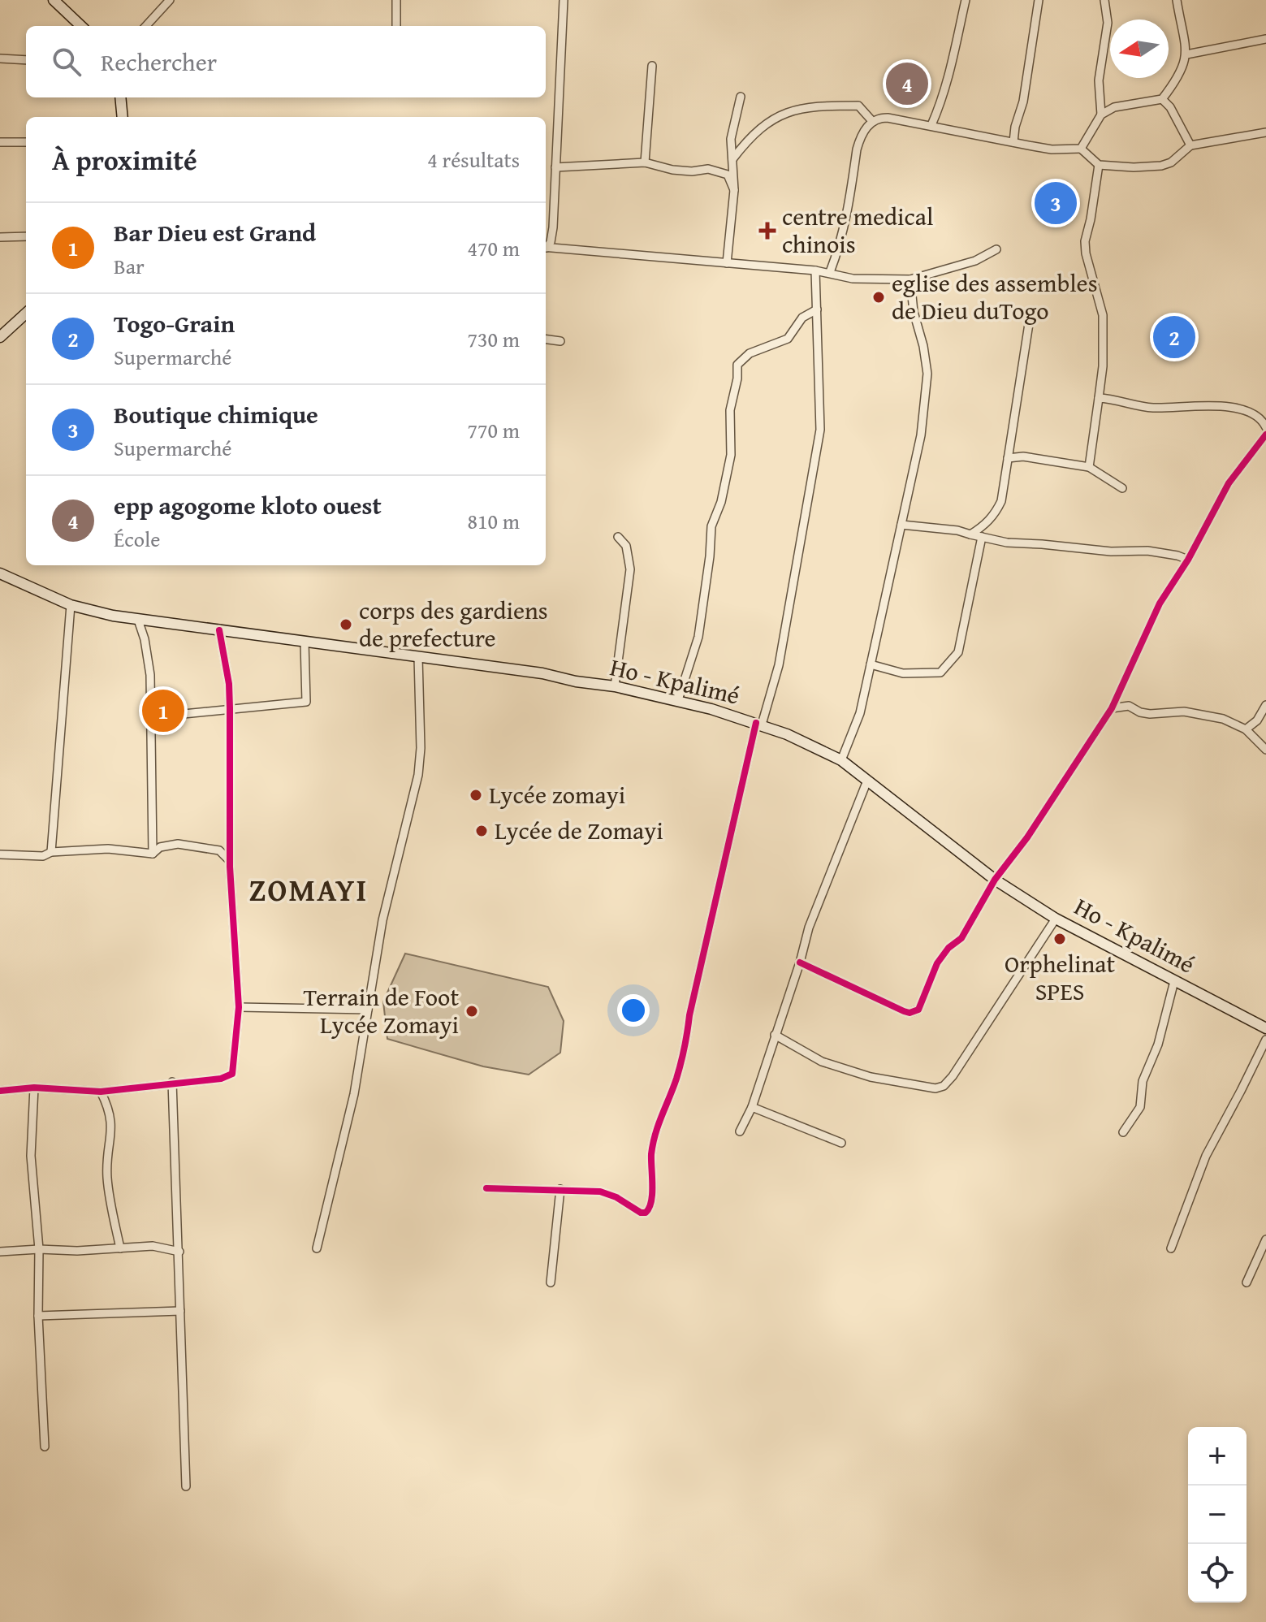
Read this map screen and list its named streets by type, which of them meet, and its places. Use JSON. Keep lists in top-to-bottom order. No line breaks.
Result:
{"streets":{"main road":["Ho - Kpalimé"]},"districts":["ZOMAYI"],"places":{"health":["centre medical chinois"],"other":["eglise des assembles de Dieu duTogo","corps des gardiens de prefecture","Lycée zomayi","Lycée de Zomayi","Orphelinat SPES","Terrain de Foot Lycée Zomayi"]},"north":"left","page":{"search":"Rechercher","pins":["4","3","2","1"],"heading":["À proximité","4 résultats"],"list":[{"mark":"1","name":"Bar Dieu est Grand","note":"Bar","value":"470 m"},{"mark":"2","name":"Togo-Grain","note":"Supermarché","value":"730 m"},{"mark":"3","name":"Boutique chimique","note":"Supermarché","value":"770 m"},{"mark":"4","name":"epp agogome kloto ouest","note":"École","value":"810 m"}],"map_buttons":["+","−"]}}
